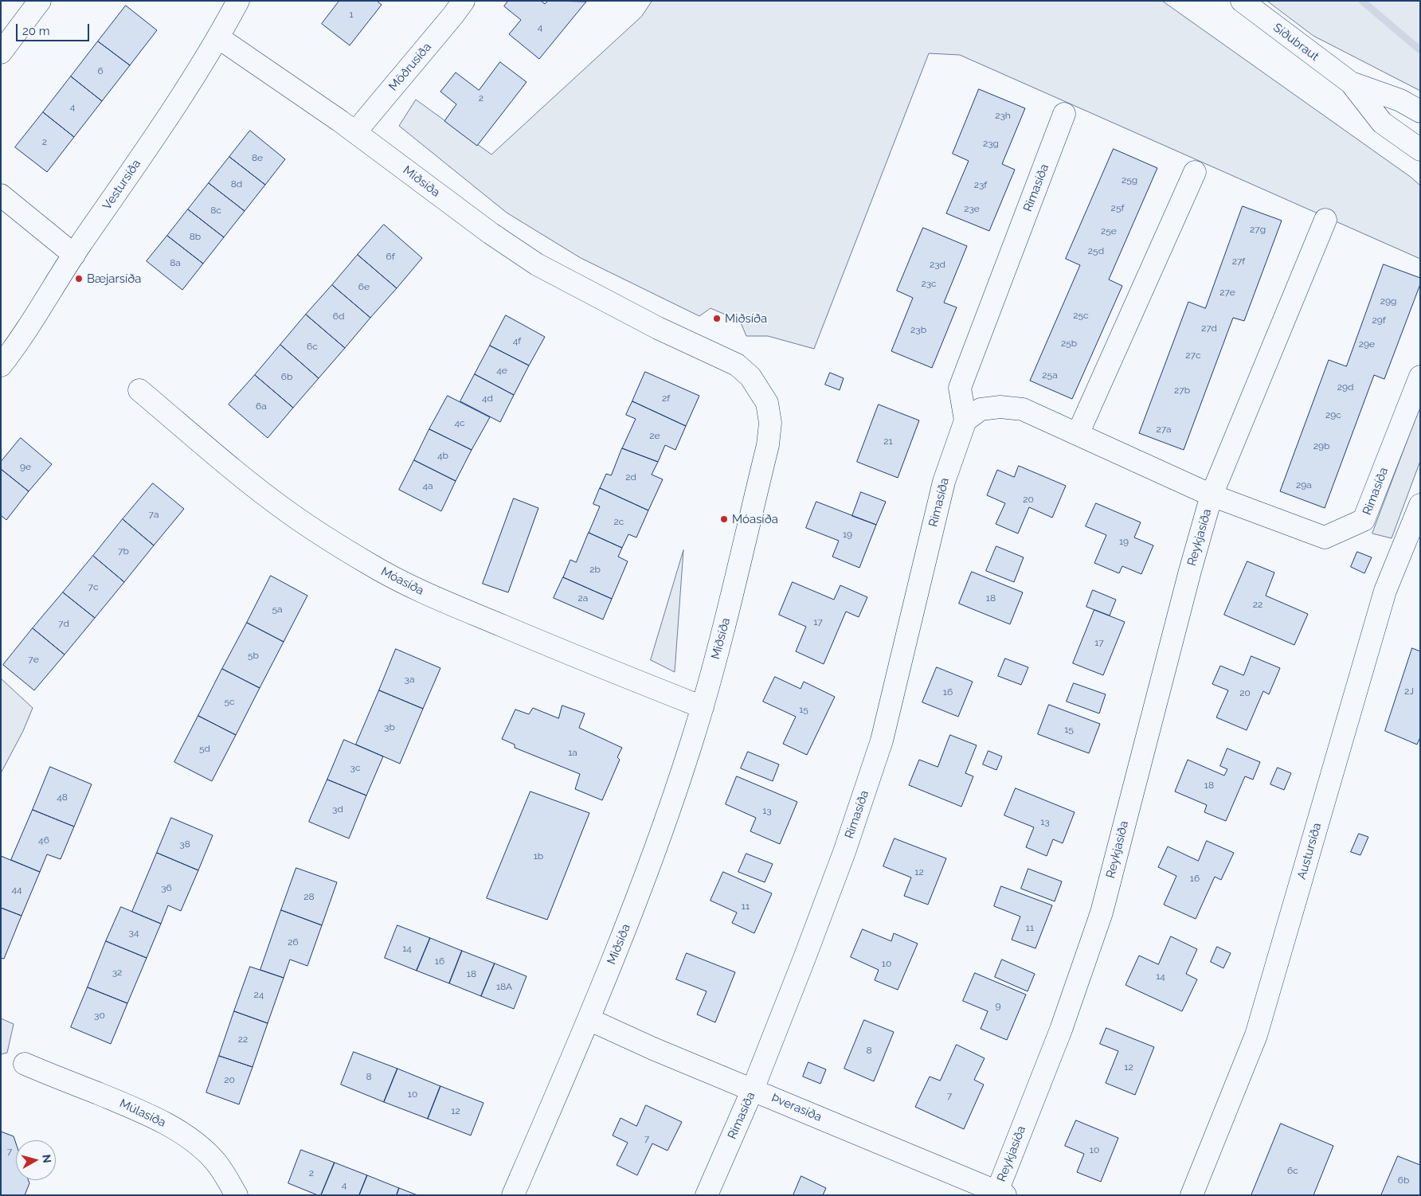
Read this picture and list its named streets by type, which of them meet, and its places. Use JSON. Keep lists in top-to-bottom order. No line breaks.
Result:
{"streets":{"street":["Síðubraut","Möðrusíða","Miðsíða","Vestursíða","Rimasíða","Reykjasíða","Móasíða","Austursíða","Þverasíða","Múlasíða"]},"crossings":[["Möðrusíða","Miðsíða"],["Miðsíða","Vestursíða"],["Miðsíða","Móasíða"],["Miðsíða","Þverasíða"],["Rimasíða","Reykjasíða"],["Rimasíða","Þverasíða"],["Reykjasíða","Þverasíða"]],"places":["Bæjarsíða","Miðsíða","Móasíða"],"house_numbers":["1","4","6","2","4","23h","2","23g","8e","25g","8d","23f","25f","23e","8c","27g","25e","8b","25d","6f","27f","8a","23d","23c","6e","27e","29g","25c","6d","29f","27d","23b","4f","25b","29e","6c","27c","4e","25a","6b","29d","27b","4d","2f","6a","29c","4c","27a","2e","21","29b","4b","9e","2d","29a","4a","20","7a","2c","19","19","7b","2b","7c","2a","18","22","5a","17","7d","17","5b","7e","3a","2J","16","20","5c","15","3b","15","5d","1a","3c","18","48","3d","13","13","46","38","1b","12","16","36","44","28","11","11","34","26","14","16","10","32","18","14","18A","24","9","30","22","8","12","8","20","10","7","12","7","10","7","6c","2","6b","4"],"scale_bar":"20 m","north":"right"}
